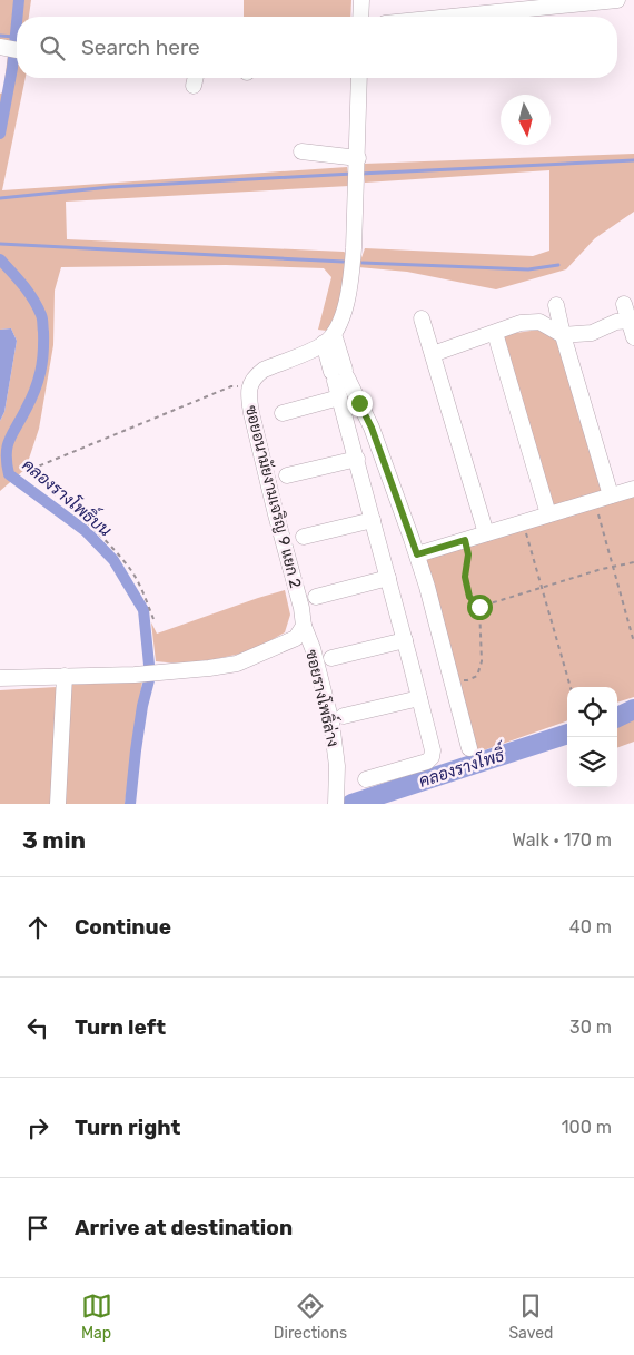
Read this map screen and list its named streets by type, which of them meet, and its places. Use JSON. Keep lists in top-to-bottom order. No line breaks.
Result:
{"streets":{"street":["ซอยอนามัยงามเจริญ 9 แยก 2","ซอยรางโพธิ์ล่าง"]},"crossings":[["ซอยอนามัยงามเจริญ 9 แยก 2","ซอยรางโพธิ์ล่าง"]],"water":["คลองรางโพธิ์บน","คลองรางโพธิ์"],"north":"bottom","page":{"search":"Search here","heading":["3 min","Walk · 170 m"],"list":[["Continue","40 m"],["Turn left","30 m"],["Turn right","100 m"],"Arrive at destination"],"nav":["Map","Directions","Saved"]}}
